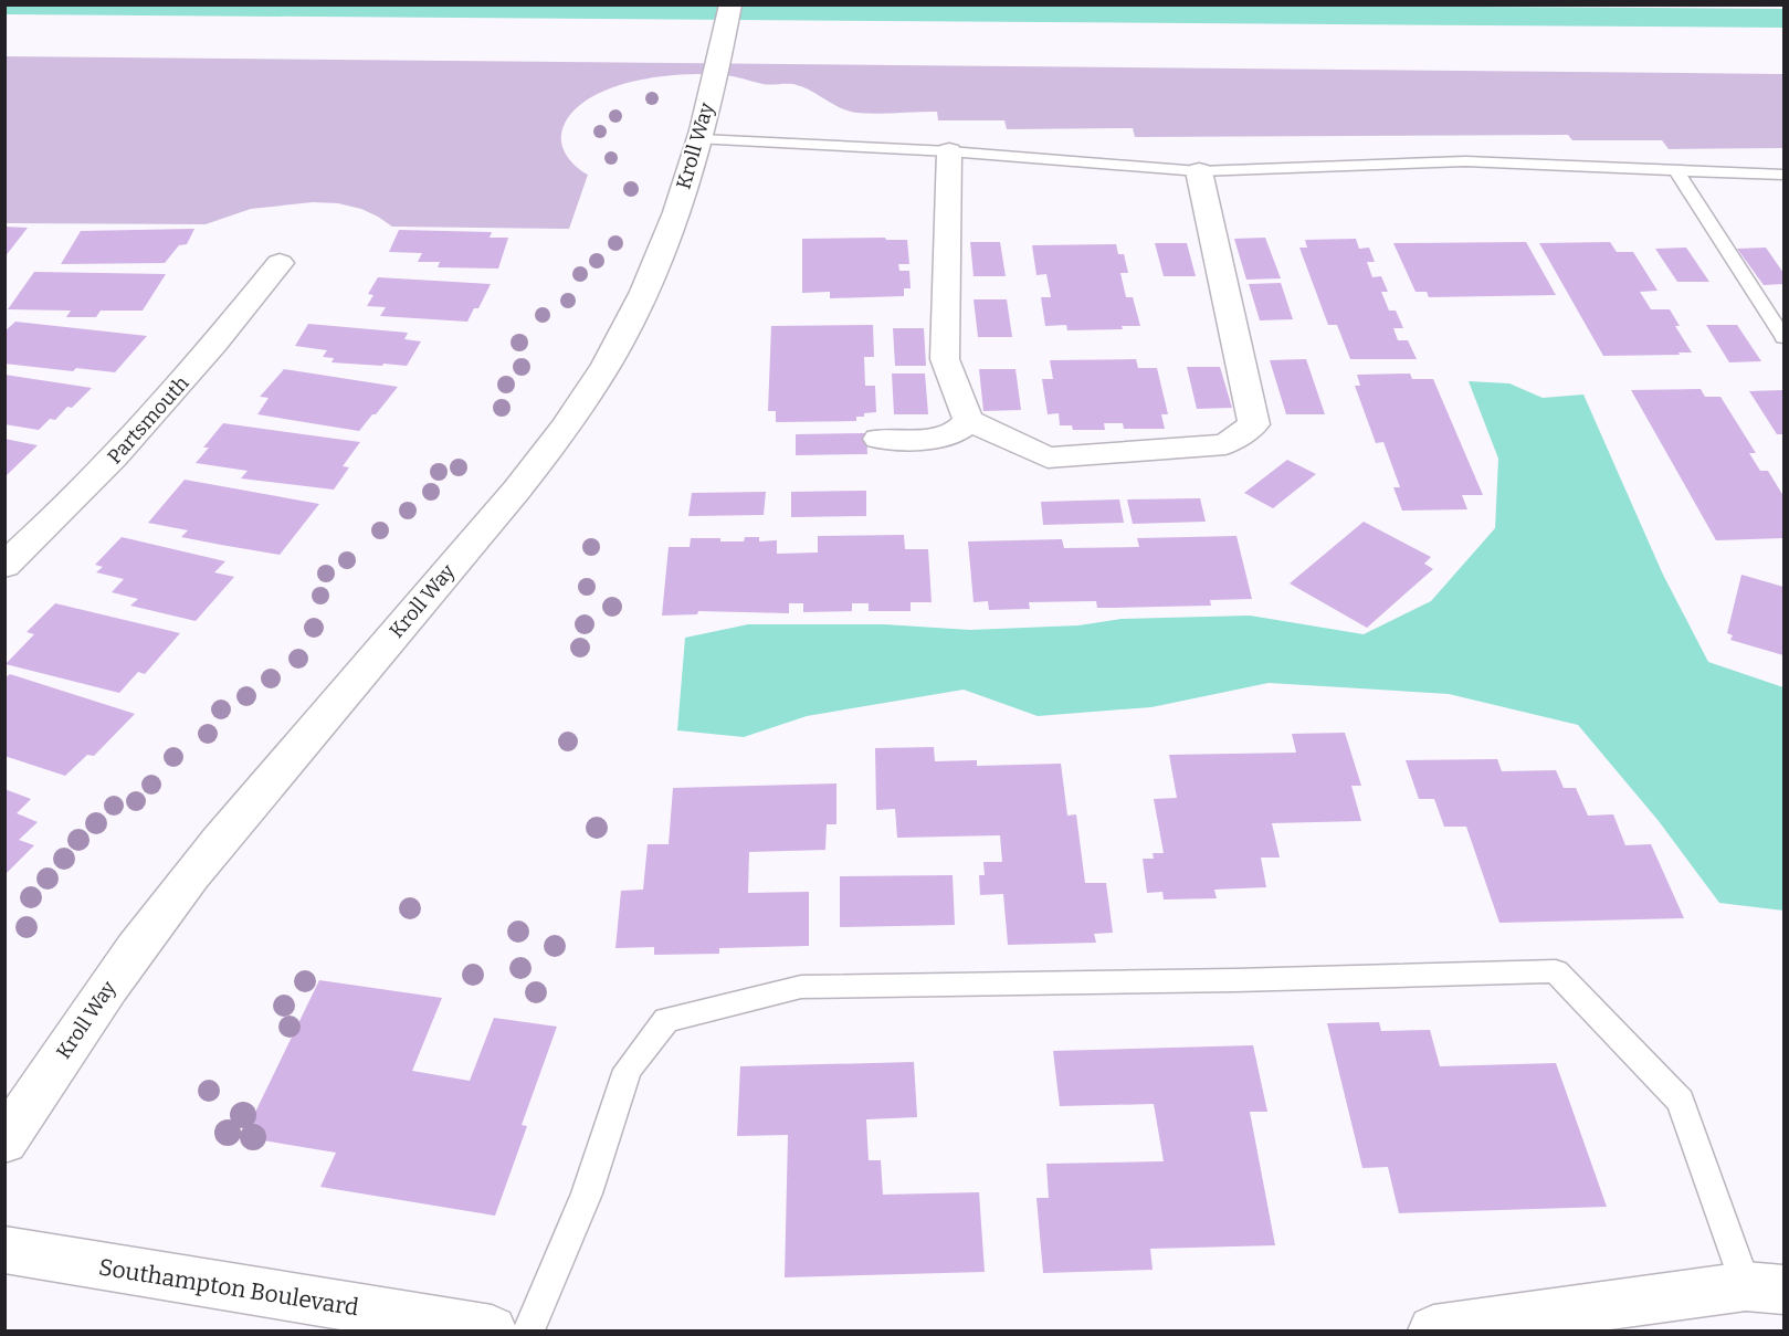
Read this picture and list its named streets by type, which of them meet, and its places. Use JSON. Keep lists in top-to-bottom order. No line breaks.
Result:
{"streets":{"street":["Kroll Way","Partsmouth","Southampton Boulevard"]}}
